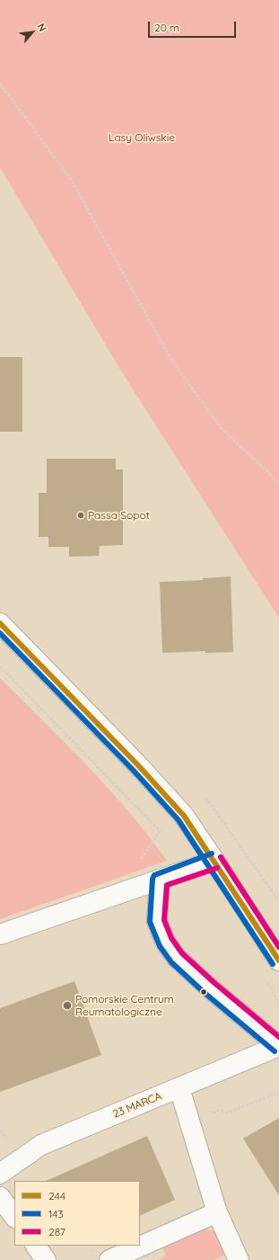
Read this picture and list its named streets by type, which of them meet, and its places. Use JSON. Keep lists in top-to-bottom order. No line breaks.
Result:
{"streets":{"street":["23 MARCA"]},"parks":["Lasy Oliwskie"],"places":["Passa Sopot","Pomorskie Centrum Reumatologiczne"],"lines":["transit line 244","transit line 143","transit line 287"],"legend":["244","143","287"],"scale_bar":"20 m","north":"top right"}
